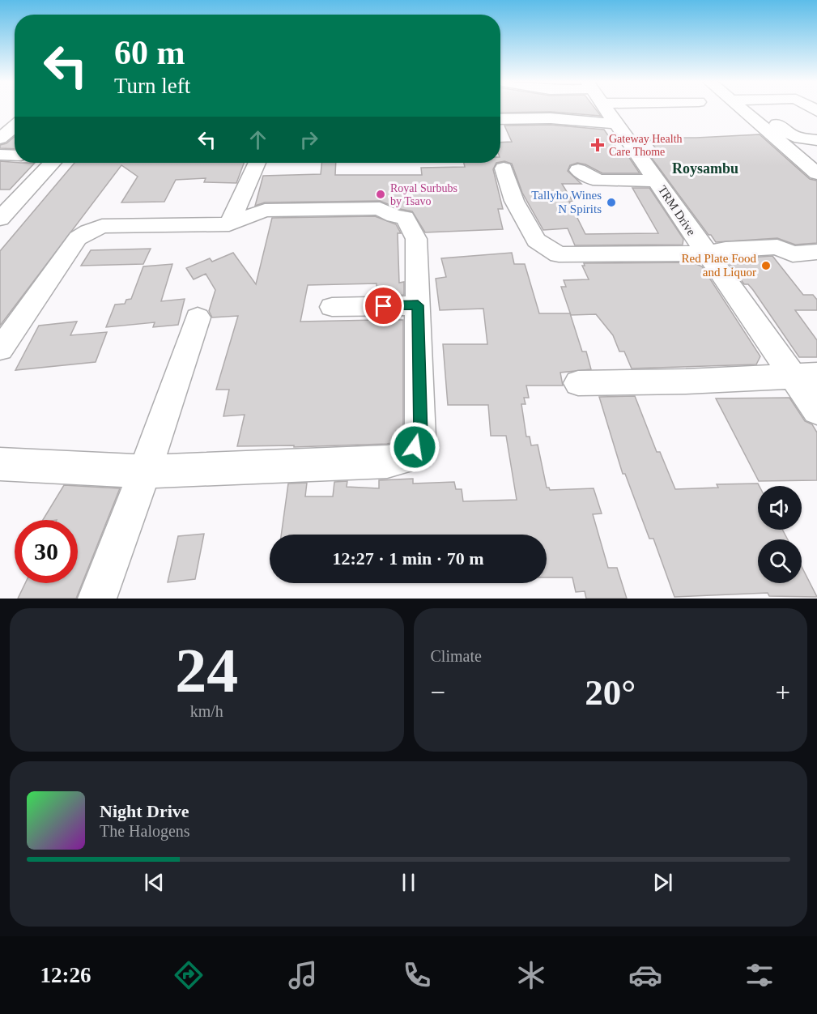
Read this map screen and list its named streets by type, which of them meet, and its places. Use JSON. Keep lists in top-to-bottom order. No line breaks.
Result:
{"streets":{"street":["TRM Drive"]},"districts":["Roysambu"],"places":{"health":["Gateway Health Care Thome"],"other":["Royal Surbubs by Tsavo","Tallyho Wines N Spirits","Red Plate Food and Liquor"]},"page":{"turn":["60 m","Turn left"],"limit":"30","trip":"12:27 · 1 min · 70 m","tile":[["24","km/h"],"Climate"],"heat":["−","20°","+"],"song":["Night Drive","The Halogens"],"tabs":"12:26"}}
